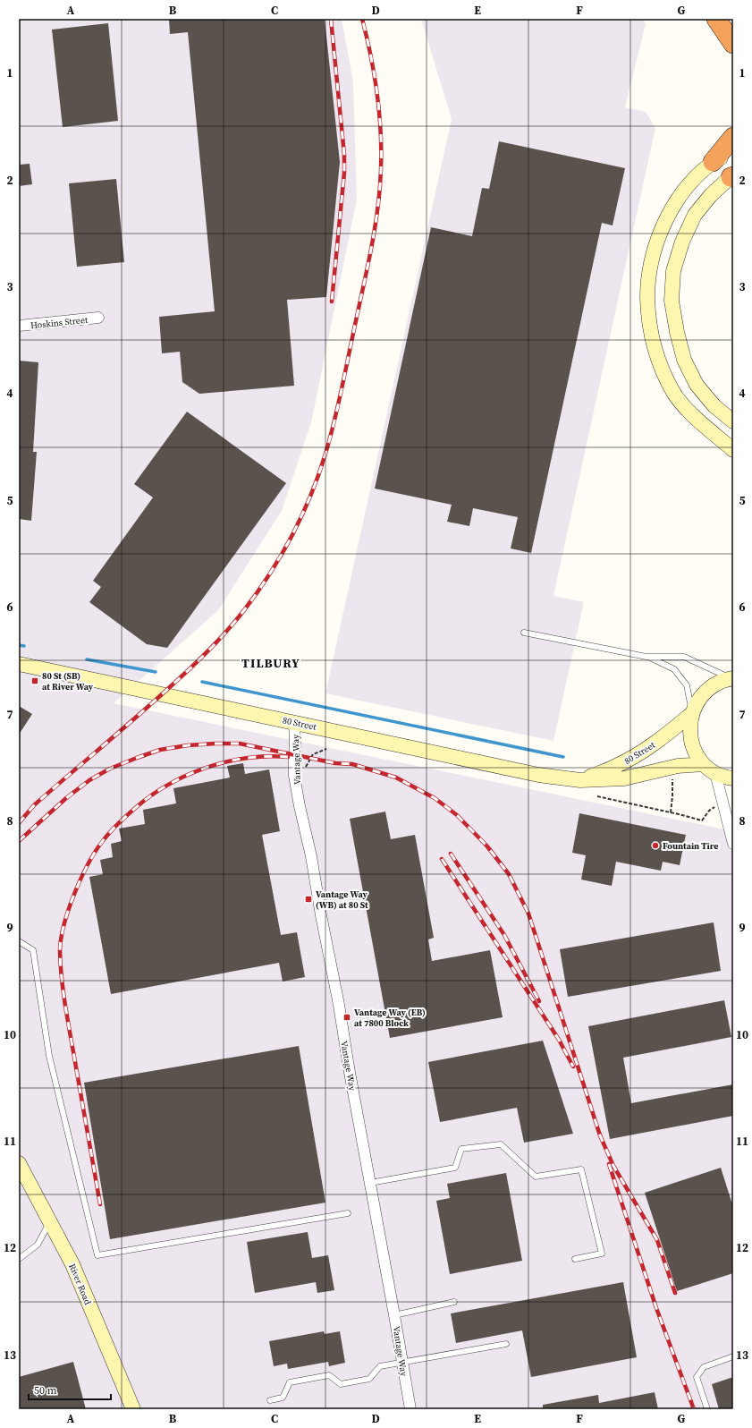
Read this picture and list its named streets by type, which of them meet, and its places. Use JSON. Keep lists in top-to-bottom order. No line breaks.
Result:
{"streets":{"street":["Hoskins Street","80 Street","Vantage Way","River Road"]},"crossings":[["80 Street","Vantage Way"]],"districts":["TILBURY"],"places":{"transit":["80 St (SB) at River Way","Vantage Way (WB) at 80 St","Vantage Way (EB) at 7800 Block"],"other":["Fountain Tire"]},"scale_bar":"50 m","grid":{"columns":["A","B","C","D","E","F","G"],"rows":["1","2","3","4","5","6","7","8","9","10","11","12","13"]}}
